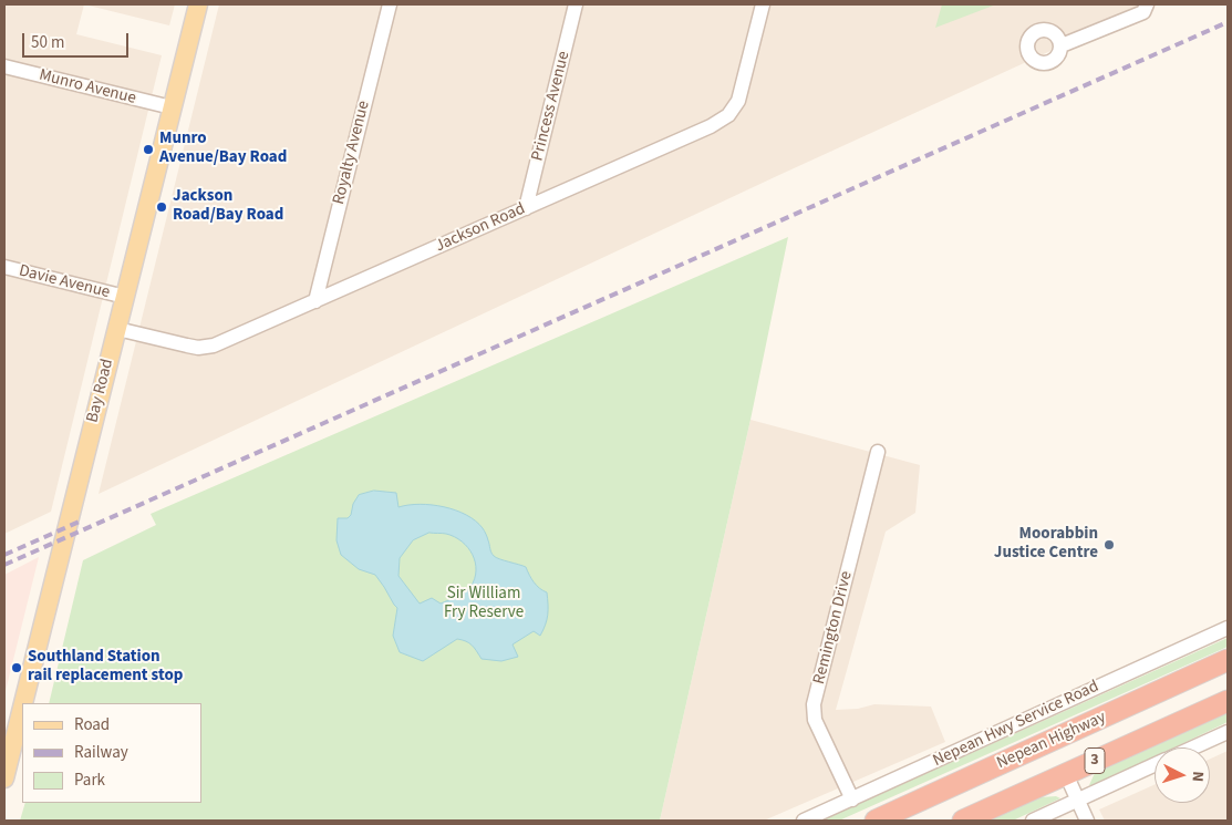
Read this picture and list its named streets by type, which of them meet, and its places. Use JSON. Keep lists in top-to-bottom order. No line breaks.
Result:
{"streets":{"highway":["Nepean Highway","3"],"main road":["Bay Road"],"street":["Munro Avenue","Princess Avenue","Royalty Avenue","Jackson Road","Davie Avenue","Remington Drive","Nepean Hwy Service Road"]},"crossings":[["Munro Avenue","Bay Road"],["Princess Avenue","Jackson Road"],["Royalty Avenue","Jackson Road"],["Jackson Road","Bay Road"],["Davie Avenue","Bay Road"],["Remington Drive","Nepean Hwy Service Road"]],"parks":["Sir William Fry Reserve"],"places":["Munro Avenue/Bay Road","Jackson Road/Bay Road","Moorabbin Justice Centre","Southland Station rail replacement stop"],"legend":["Road","Railway","Park"],"scale_bar":"50 m","north":"right"}
